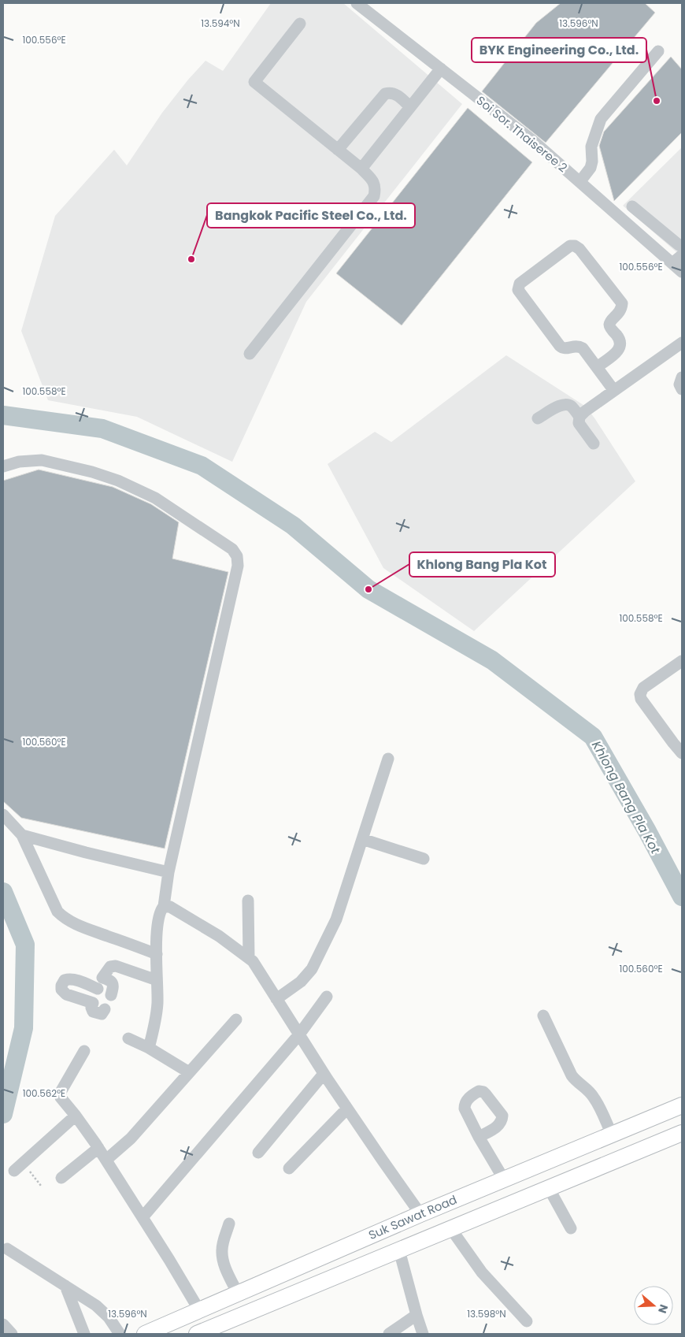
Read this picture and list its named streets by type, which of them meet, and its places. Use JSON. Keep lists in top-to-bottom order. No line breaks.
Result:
{"streets":{"main road":["Suk Sawat Road"],"street":["Soi Sor. Thaiseree 2"]},"water":["Khlong Bang Pla Kot"],"places":["BYK Engineering Co., Ltd.","Bangkok Pacific Steel Co., Ltd.","Khlong Bang Pla Kot"],"north":"right","coordinates":["13.594°N","13.596°N","100.556°E","100.558°E","100.560°E","100.562°E","13.598°N"]}
